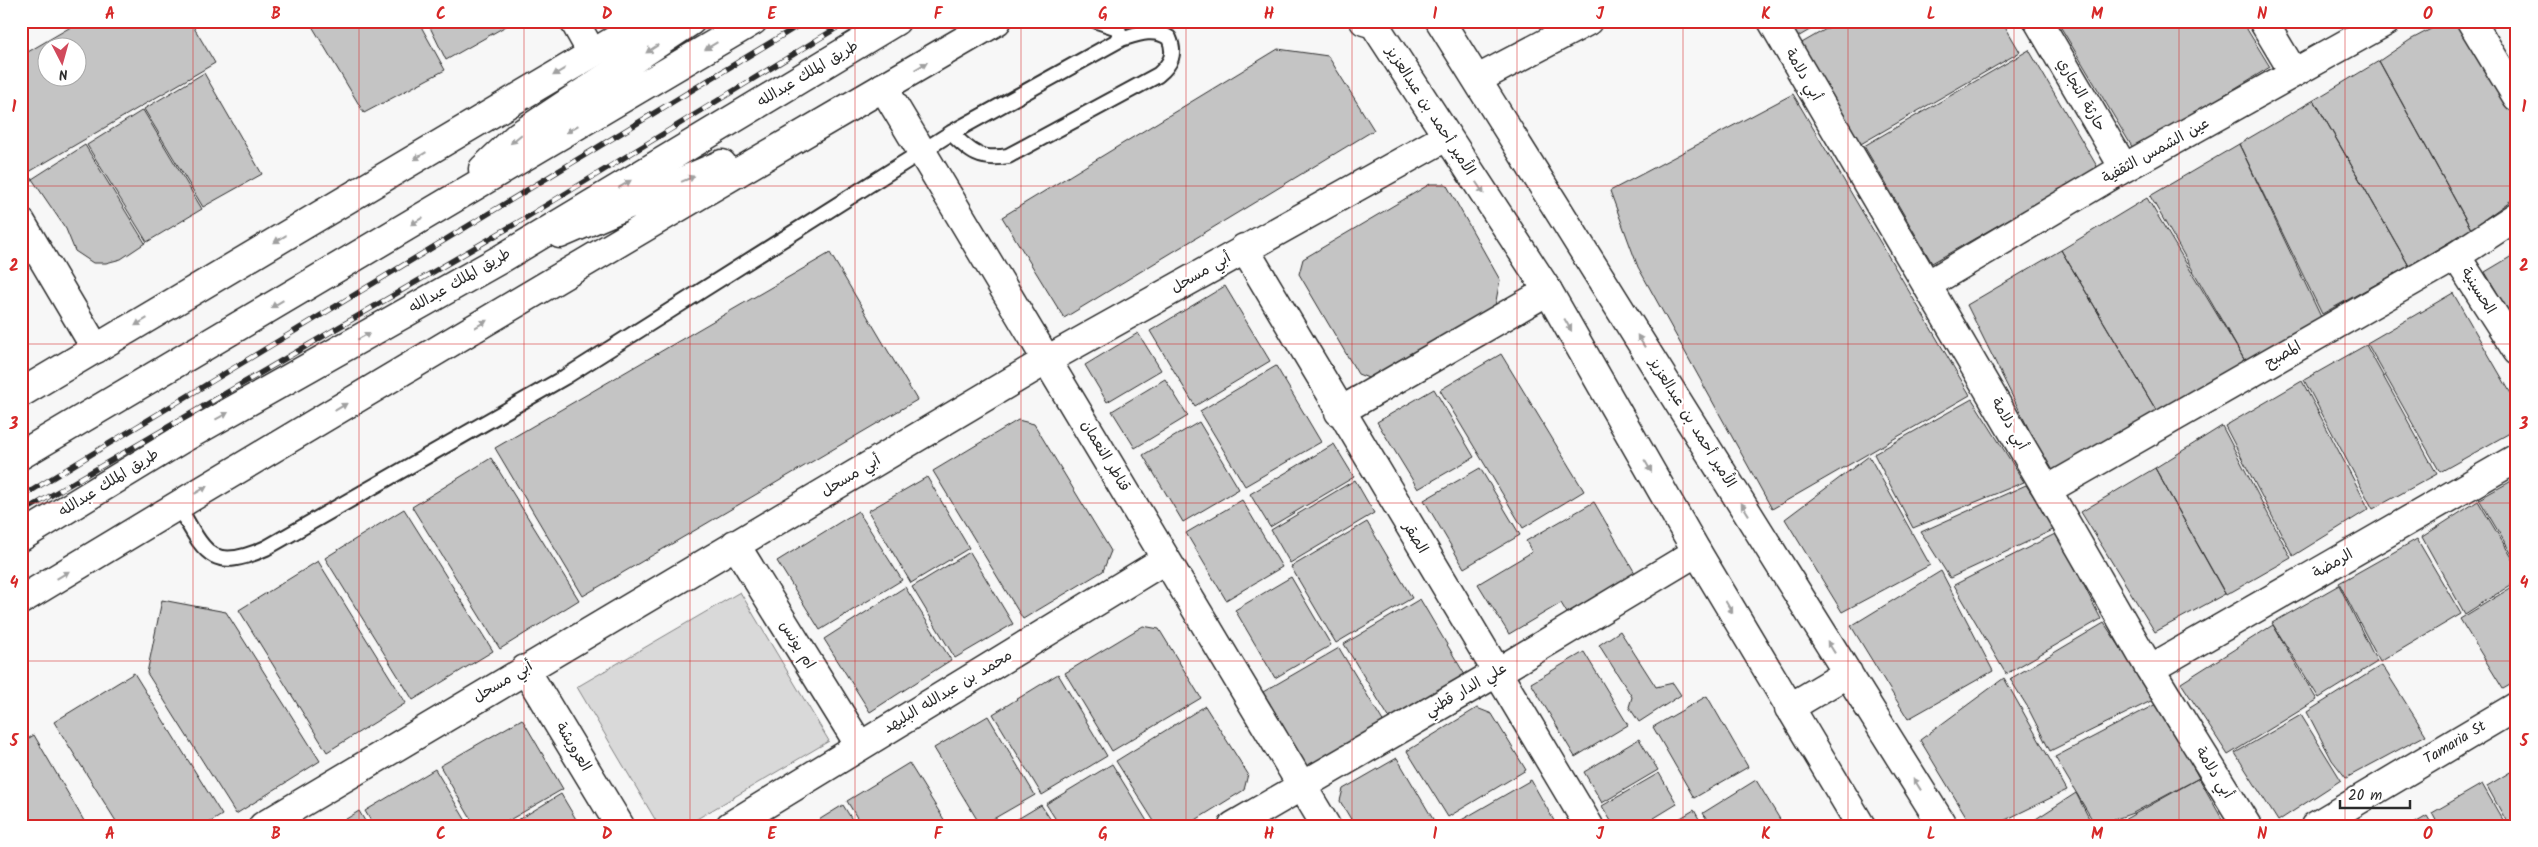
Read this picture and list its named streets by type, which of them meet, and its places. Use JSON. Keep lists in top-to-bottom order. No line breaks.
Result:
{"streets":{"main road":["طريق الملك عبدالله","أبي دلامة","حارثة النجاري","الأمير أحمد بن عبدالعزيز","عين الشمس الثقفية","أبي مسحل","الحسينية","المصبح","قناطر النعمان","الصقر","الرمضة","ام يونس","علي الدار قطني","محمد بن عبدالله البليهد","Tamaria St","العرويشة"]},"crossings":[["أبي دلامة","عين الشمس الثقفية"],["أبي دلامة","المصبح"],["أبي دلامة","الرمضة"],["حارثة النجاري","عين الشمس الثقفية"],["الأمير أحمد بن عبدالعزيز","أبي مسحل"],["الأمير أحمد بن عبدالعزيز","علي الدار قطني"],["أبي مسحل","قناطر النعمان"],["أبي مسحل","الصقر"],["أبي مسحل","ام يونس"],["أبي مسحل","العرويشة"],["الحسينية","المصبح"],["قناطر النعمان","علي الدار قطني"],["قناطر النعمان","محمد بن عبدالله البليهد"],["الصقر","علي الدار قطني"],["ام يونس","محمد بن عبدالله البليهد"]],"scale_bar":"20 m","north":"bottom","grid":{"columns":["A","B","C","D","E","F","G","H","I","J","K","L","M","N","O"],"rows":["1","2","3","4","5"]}}
